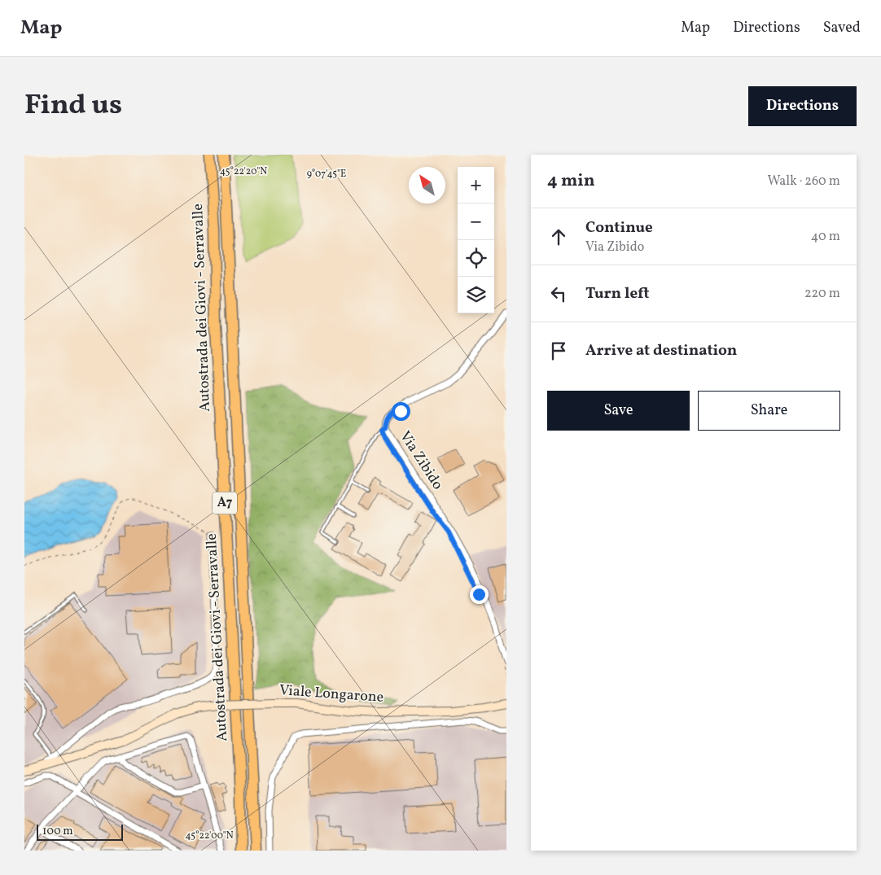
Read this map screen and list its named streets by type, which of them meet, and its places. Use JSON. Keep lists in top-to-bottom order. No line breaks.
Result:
{"streets":{"highway":["Autostrada dei Giovi - Serravalle","A7"],"main road":["Viale Longarone"],"street":["Via Zibido"]},"scale_bar":"100 m","north":"top left","page":{"header":"Map","nav":["Map","Directions","Saved"],"title":"Find us","buttons":["Directions",["Save","Share"]],"heading":["4 min","Walk · 260 m"],"map_buttons":["+","−"],"list":[["Continue","Via Zibido","40 m"],["Turn left","220 m"],"Arrive at destination"],"scale":"100 m"},"coordinates":["45°22'20\"N","9°07'45\"E","45°22'00\"N"]}
